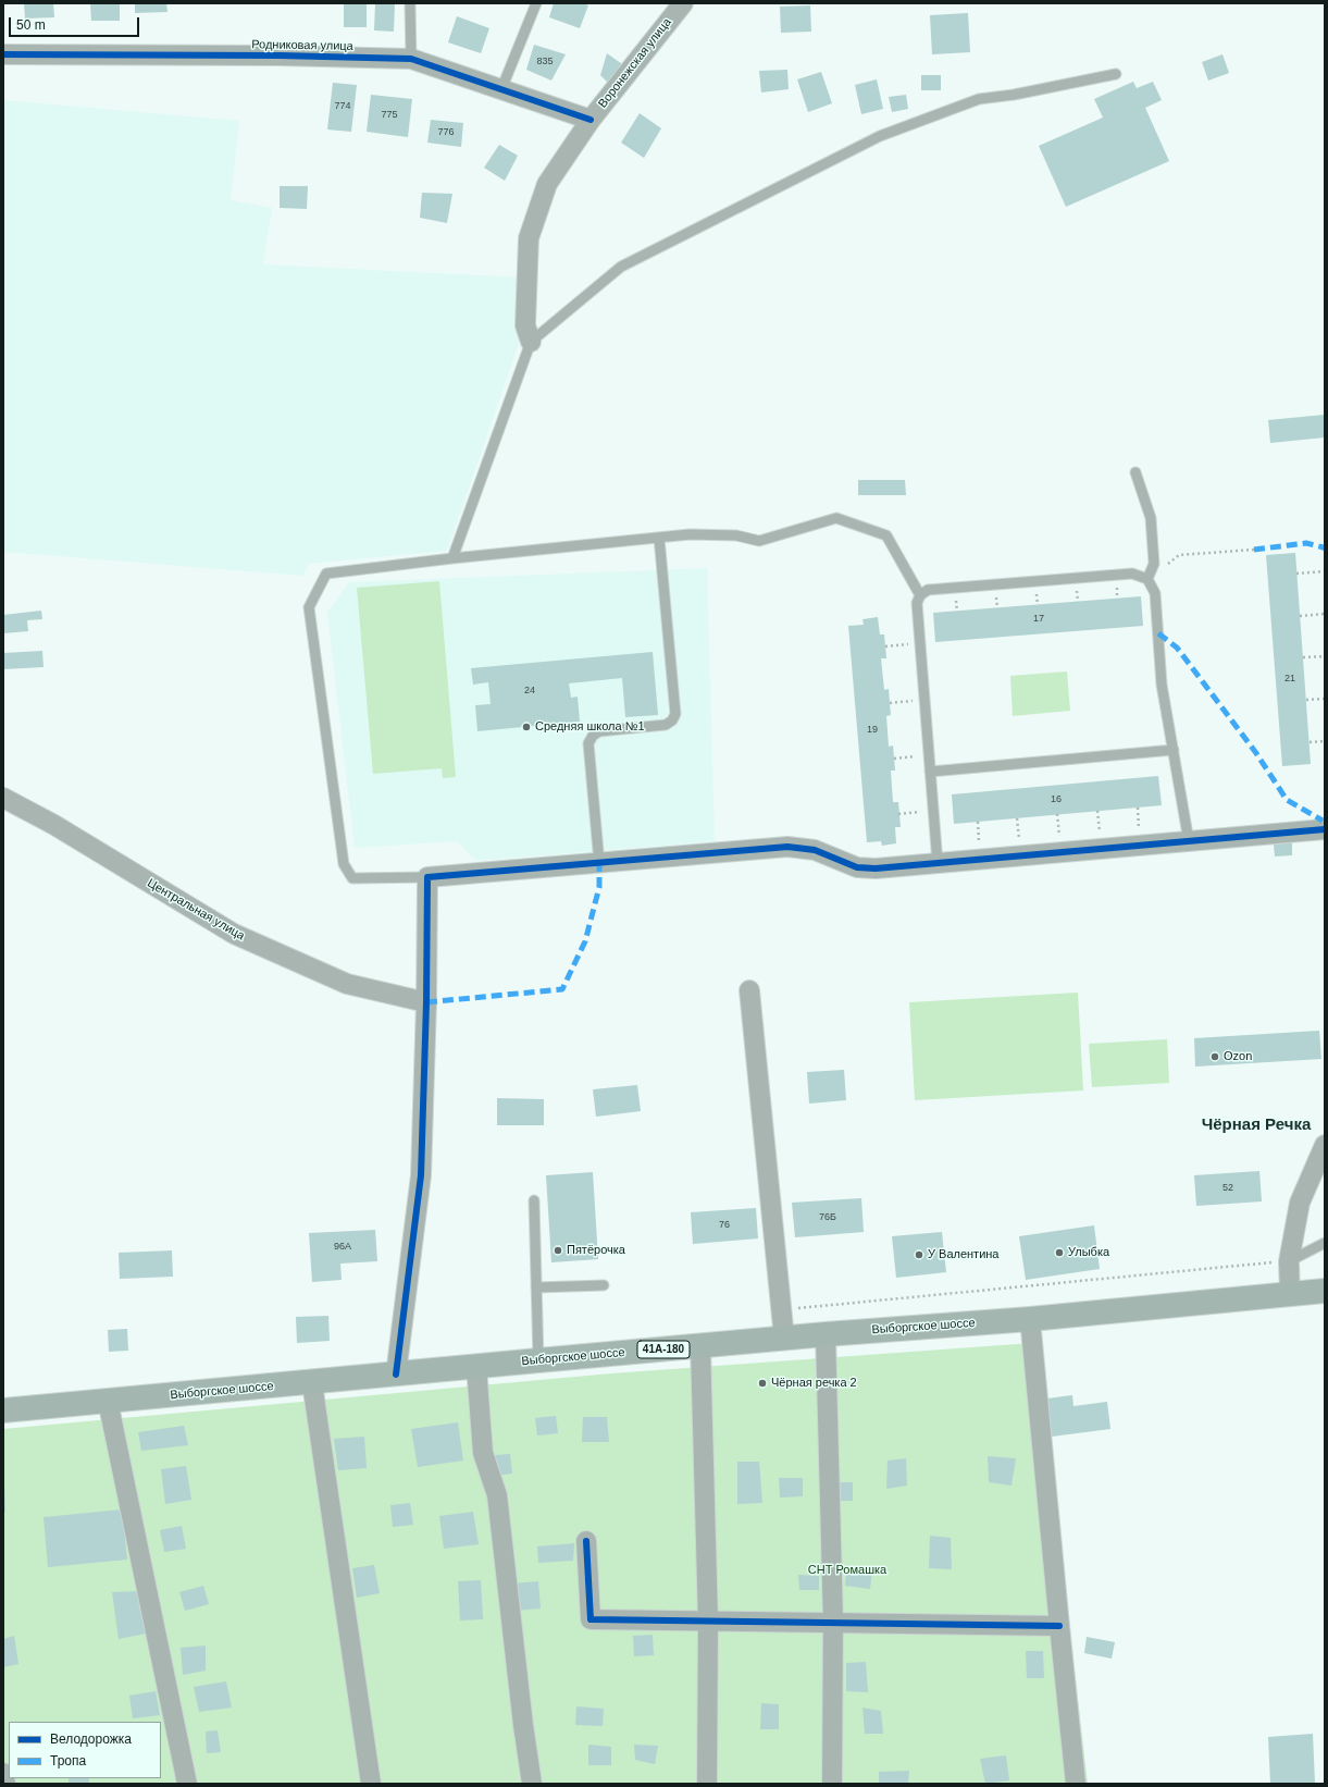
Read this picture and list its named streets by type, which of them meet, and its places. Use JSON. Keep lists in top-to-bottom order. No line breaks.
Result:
{"streets":{"main road":["Выборгское шоссе","41А-180"],"street":["Родниковая улица","Воронежская улица","Центральная улица"]},"crossings":[["Родниковая улица","Воронежская улица"]],"districts":["Чёрная Речка"],"parks":["СНТ Ромашка"],"places":["Средняя школа №1","Ozon","Пятёрочка","Улыбка","У Валентина","Чёрная речка 2"],"house_numbers":["835","774","775","776","17","21","24","19","16","52","76Б","76","96А"],"legend":["Велодорожка","Тропа"],"scale_bar":"50 m"}
